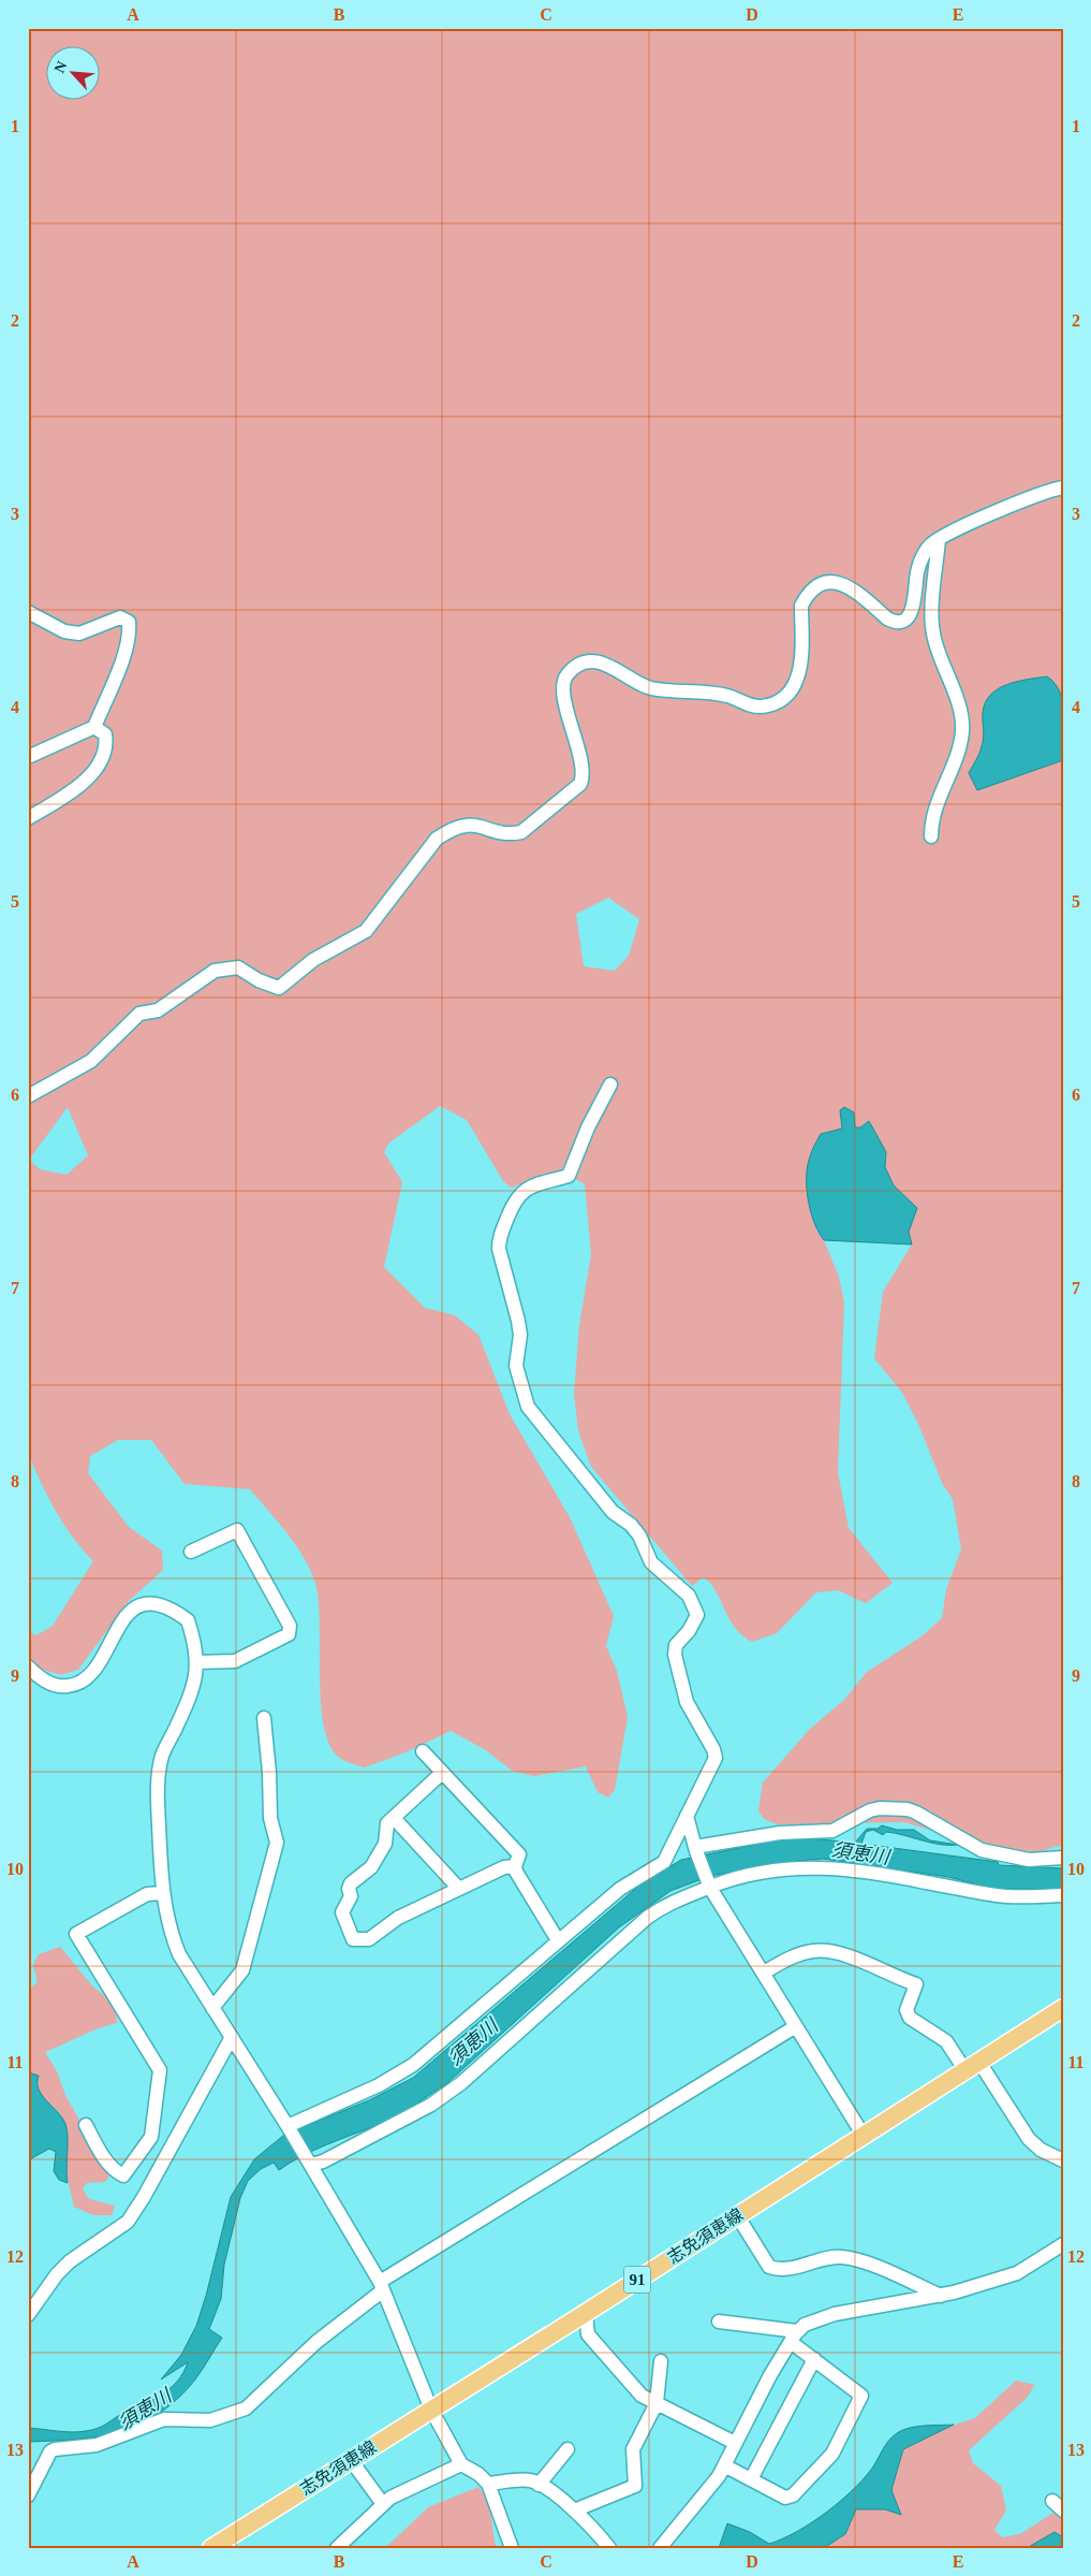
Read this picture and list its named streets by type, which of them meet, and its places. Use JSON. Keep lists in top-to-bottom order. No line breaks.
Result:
{"streets":{"main road":["志免須恵線","91"]},"water":["須恵川"],"north":"top left","grid":{"columns":["A","B","C","D","E"],"rows":["1","2","3","4","5","6","7","8","9","10","11","12","13"]}}
